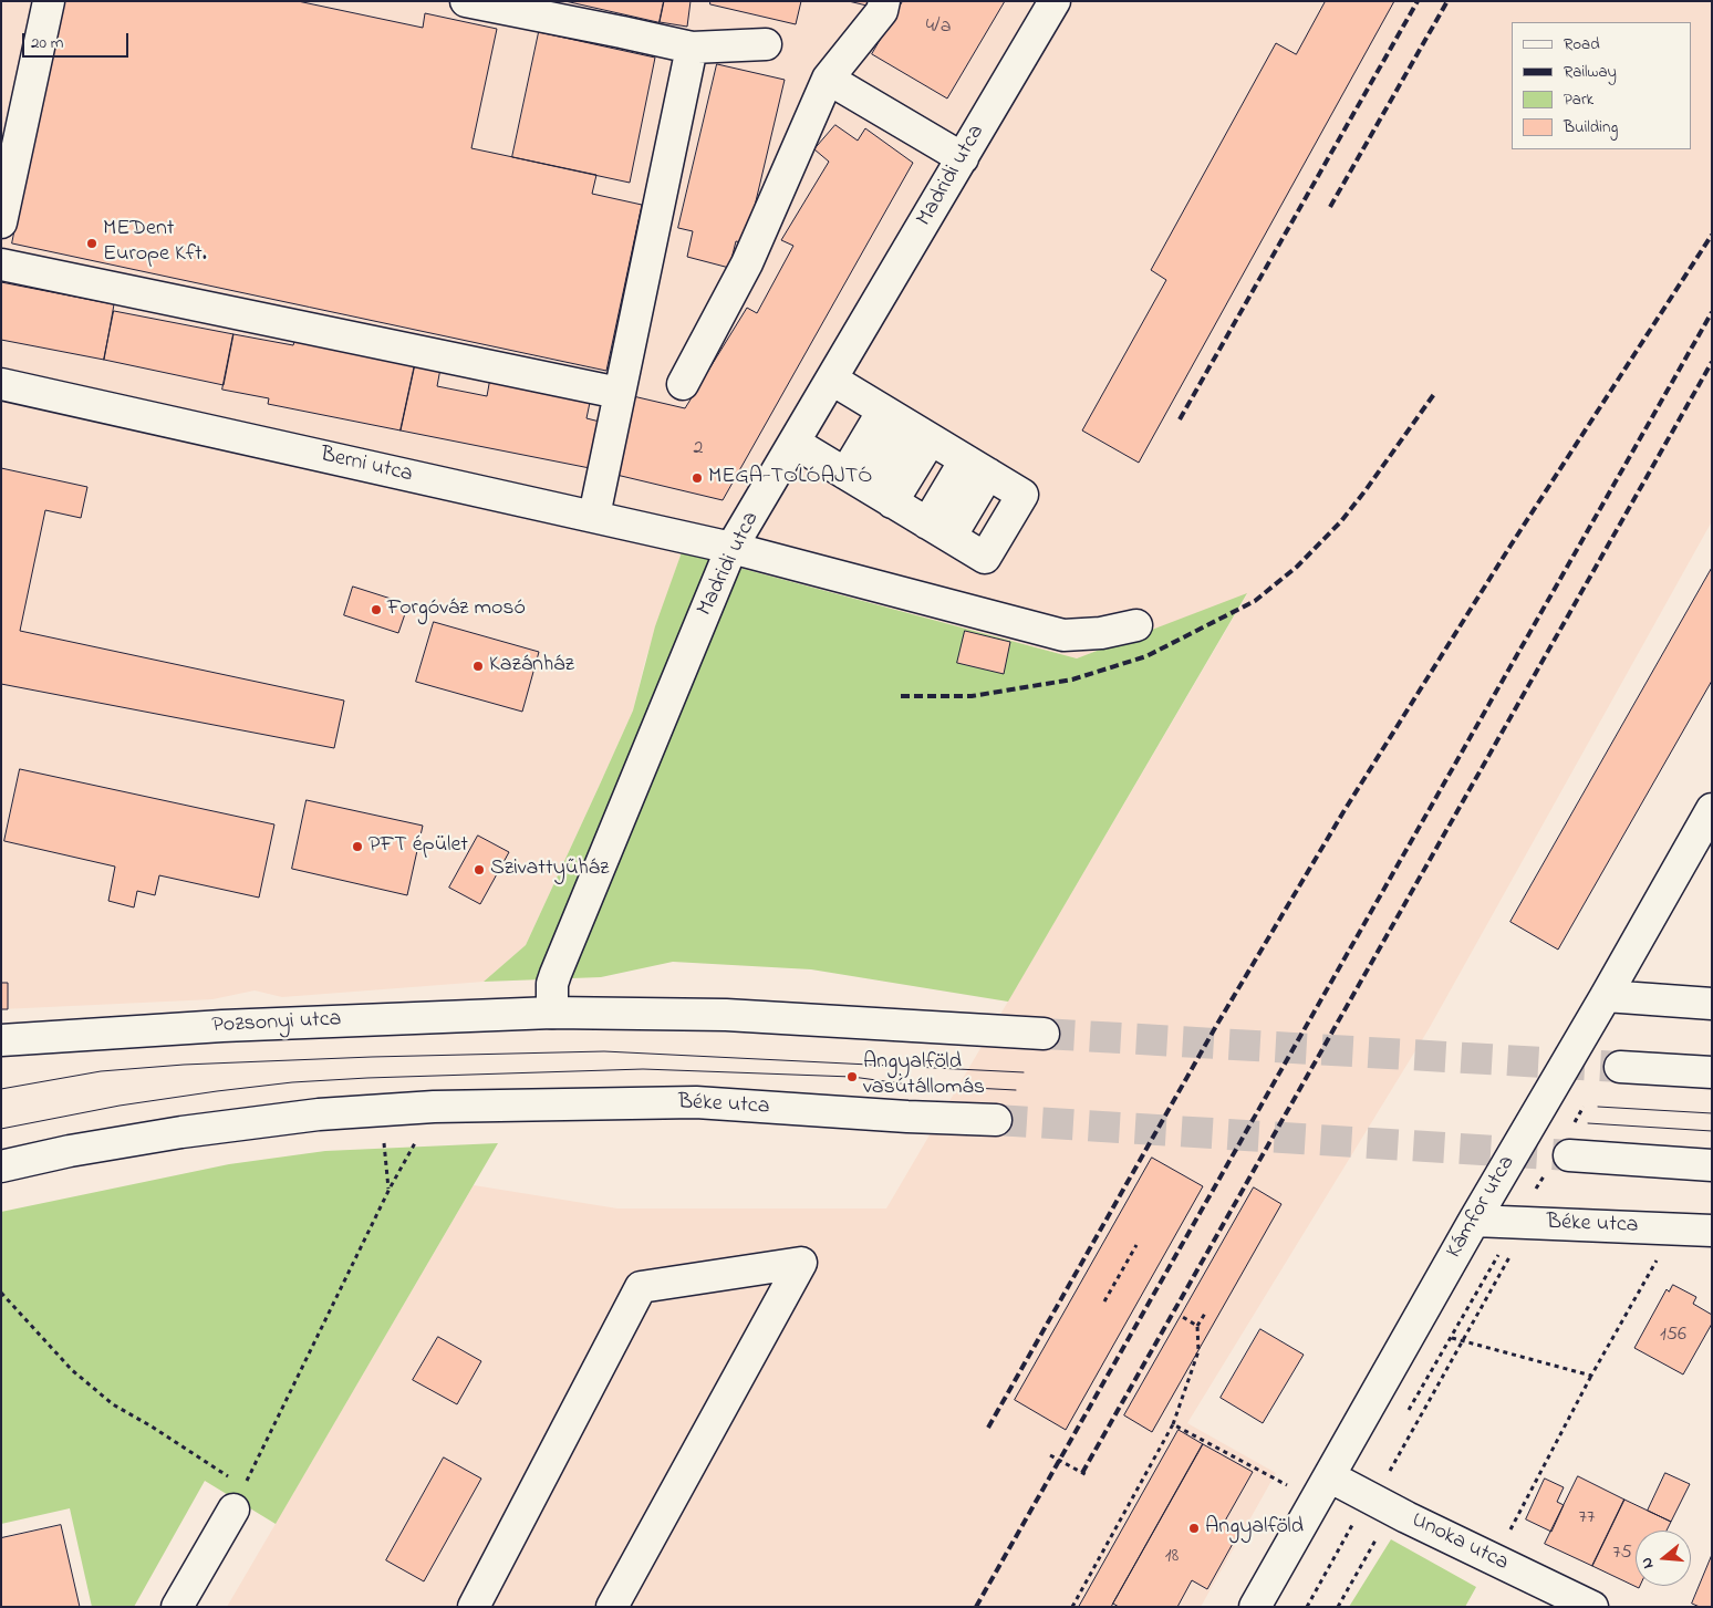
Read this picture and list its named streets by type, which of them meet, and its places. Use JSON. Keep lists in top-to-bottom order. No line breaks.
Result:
{"streets":{"street":["Madridi utca","Berni utca","Pozsonyi utca","Béke utca","Kámfor utca","Unoka utca"]},"crossings":[["Madridi utca","Berni utca"],["Madridi utca","Pozsonyi utca"],["Béke utca","Kámfor utca"],["Kámfor utca","Unoka utca"]],"places":["MEDent Europe Kft.","MEGA-TOLÓAJTÓ","Forgóváz mosó","Kazánház","PFT épület","Szivattyűház","Angyalföld vasútállomás","Angyalföld"],"house_numbers":["4/a","2","156","77","75","18"],"legend":["Road","Railway","Park","Building"],"scale_bar":"20 m","north":"left"}
